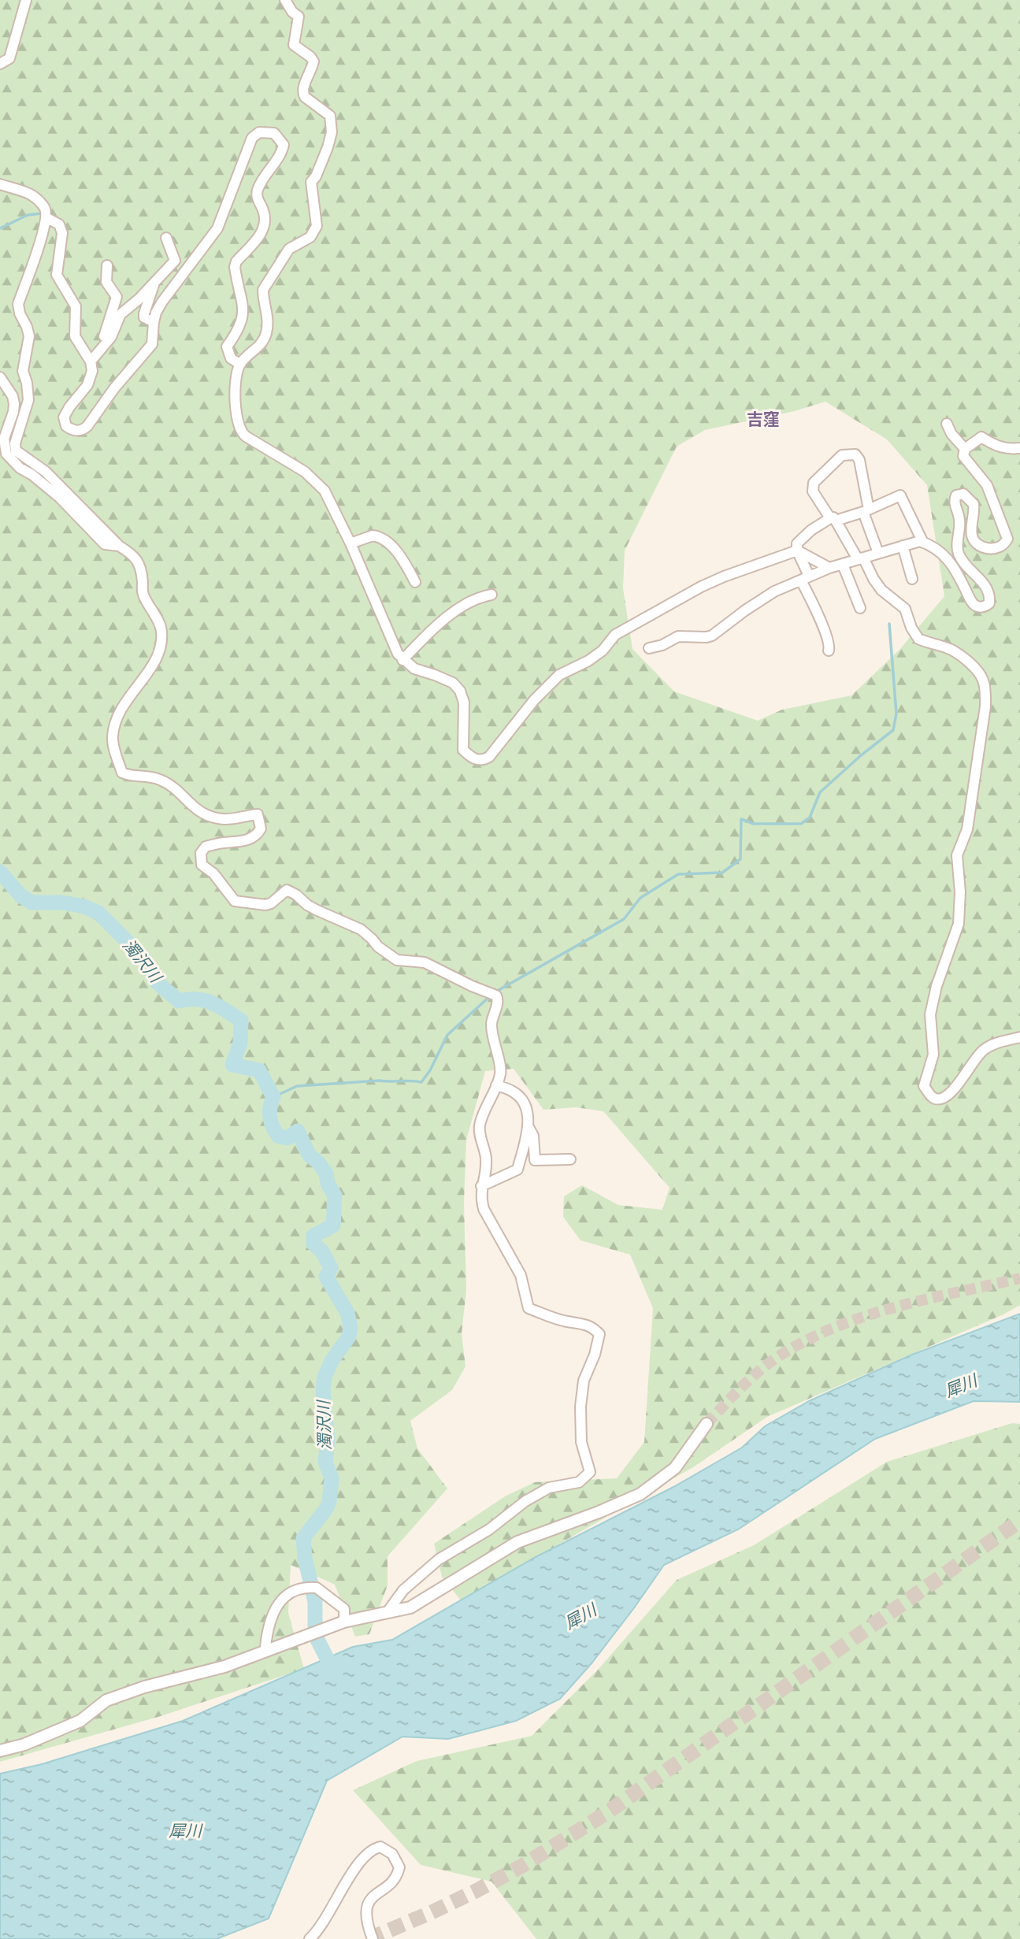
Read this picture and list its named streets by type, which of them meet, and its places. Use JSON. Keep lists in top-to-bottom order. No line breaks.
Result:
{"districts":["吉窪"],"water":["濁沢川","犀川"]}
